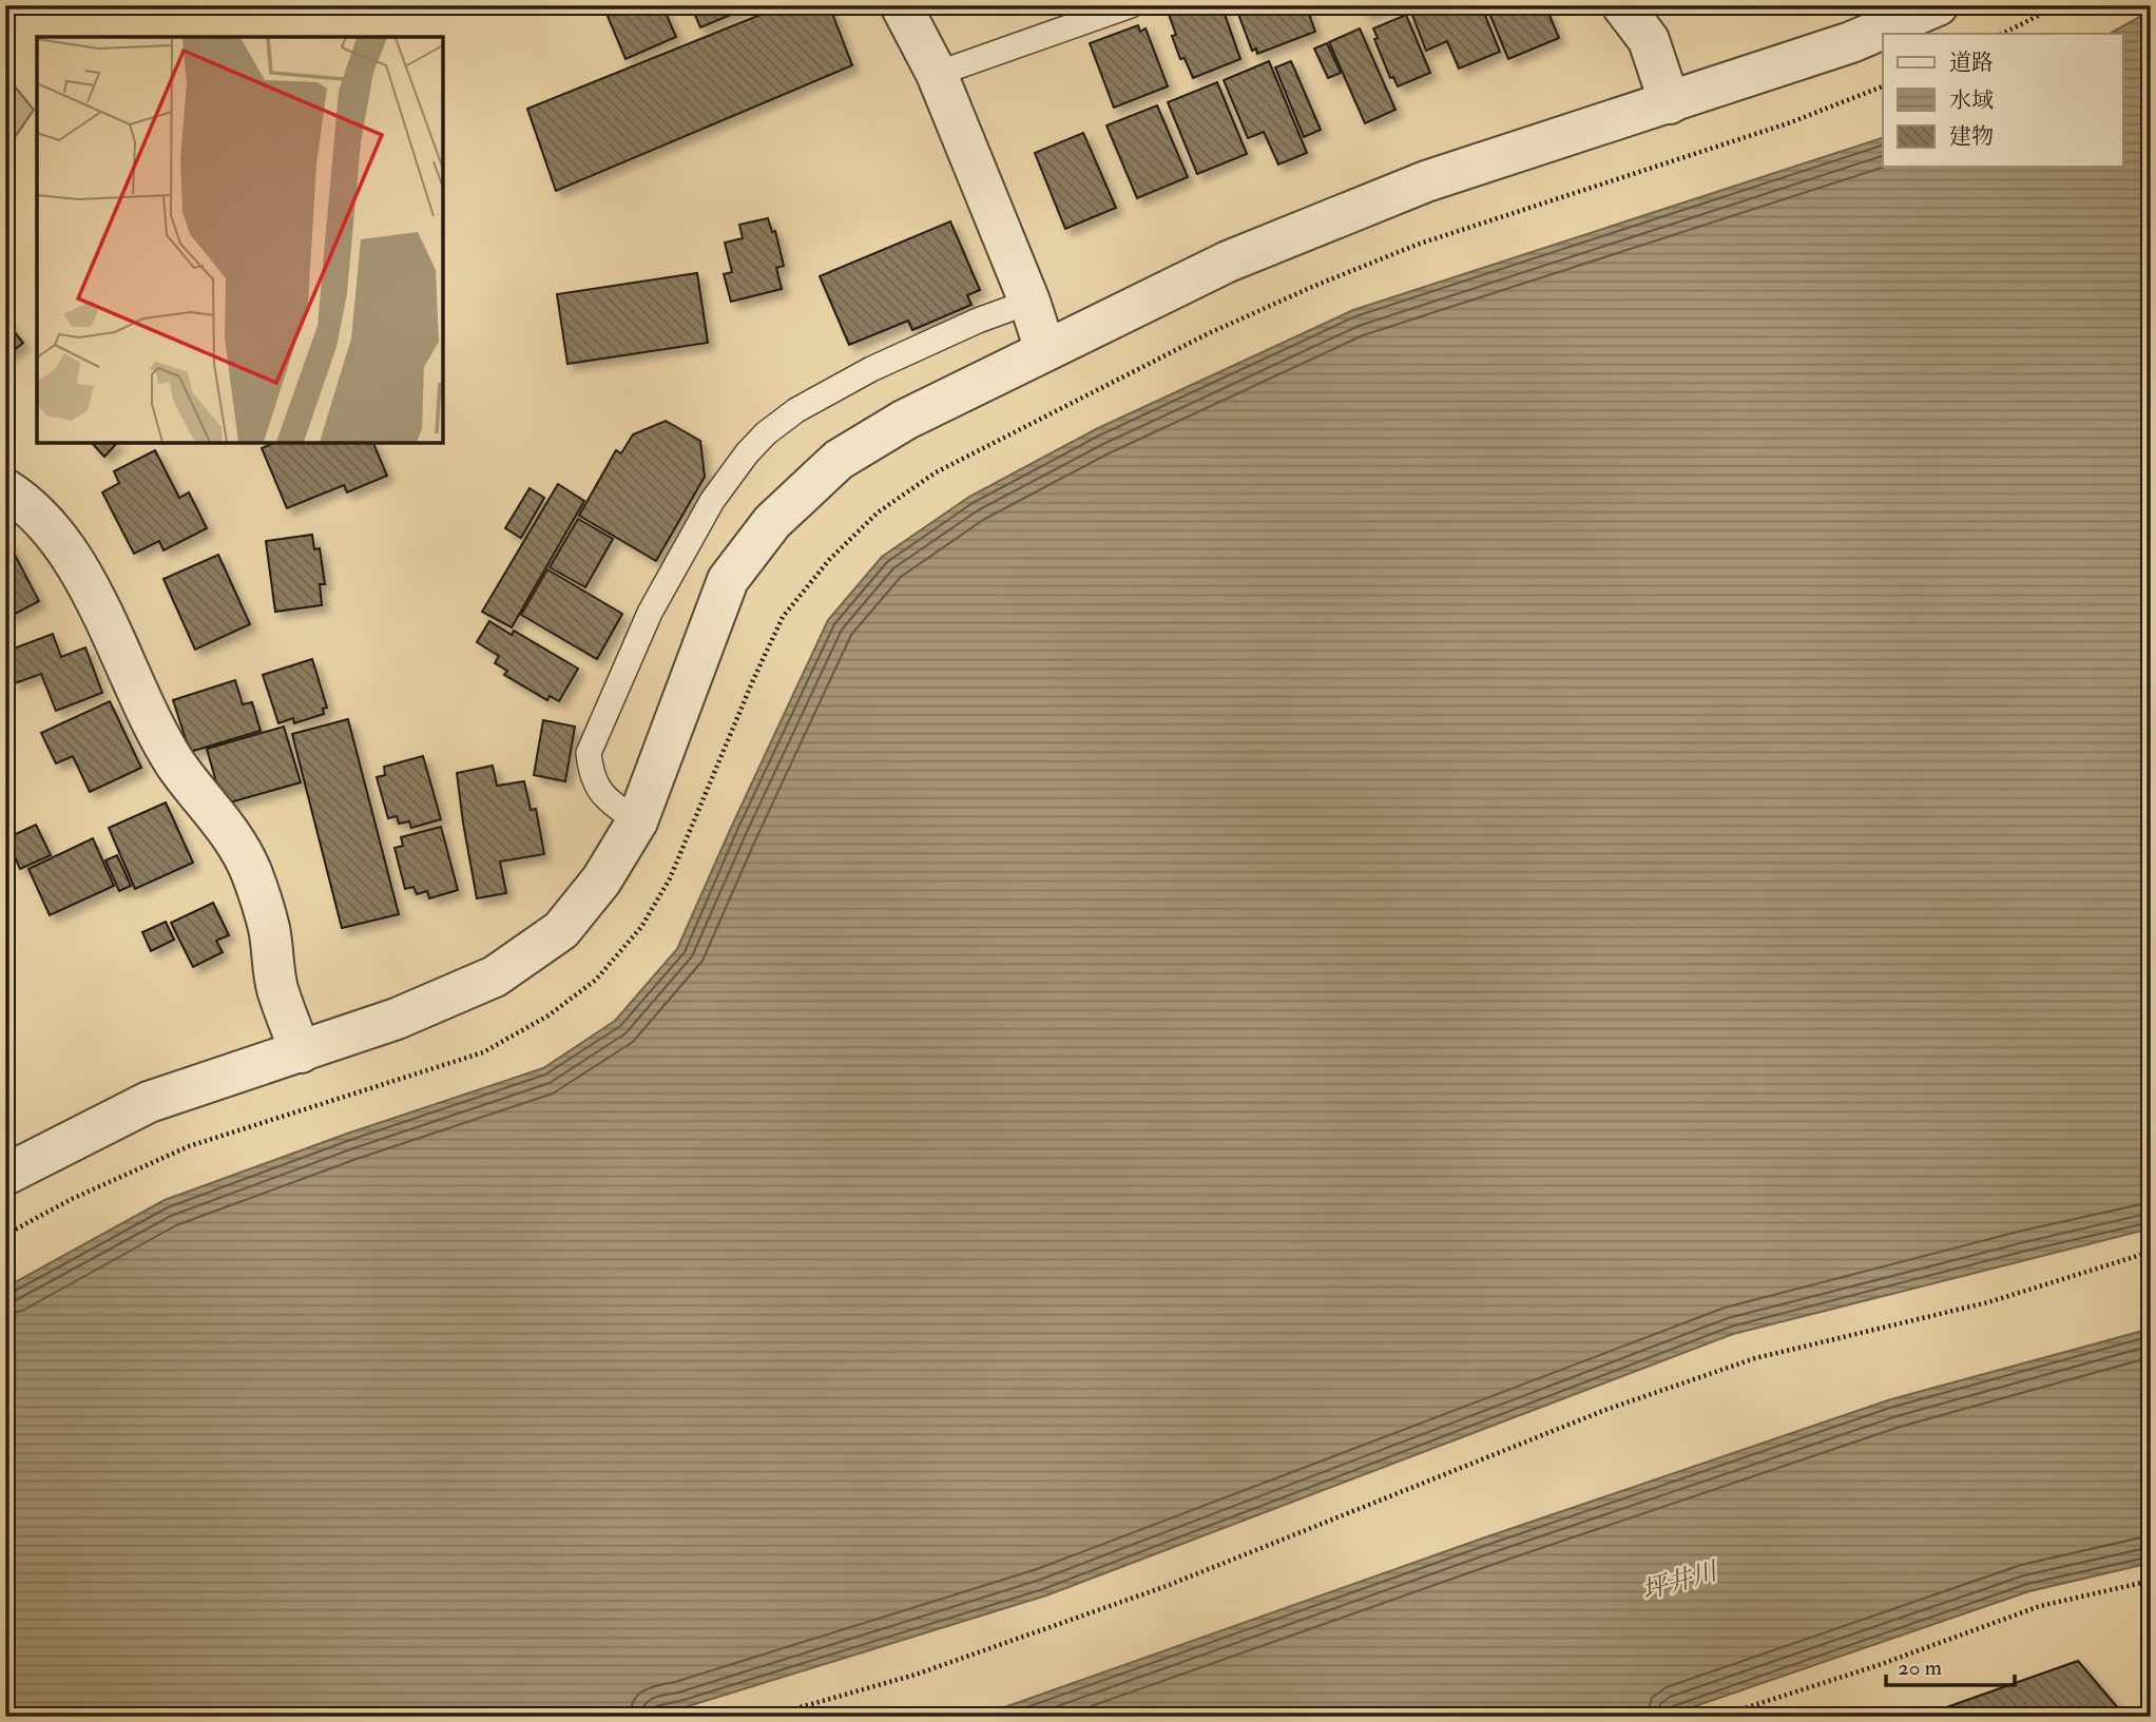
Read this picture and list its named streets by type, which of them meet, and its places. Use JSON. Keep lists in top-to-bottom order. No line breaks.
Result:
{"water":["坪井川"],"legend":["道路","水域","建物"],"scale_bar":"20 m"}
